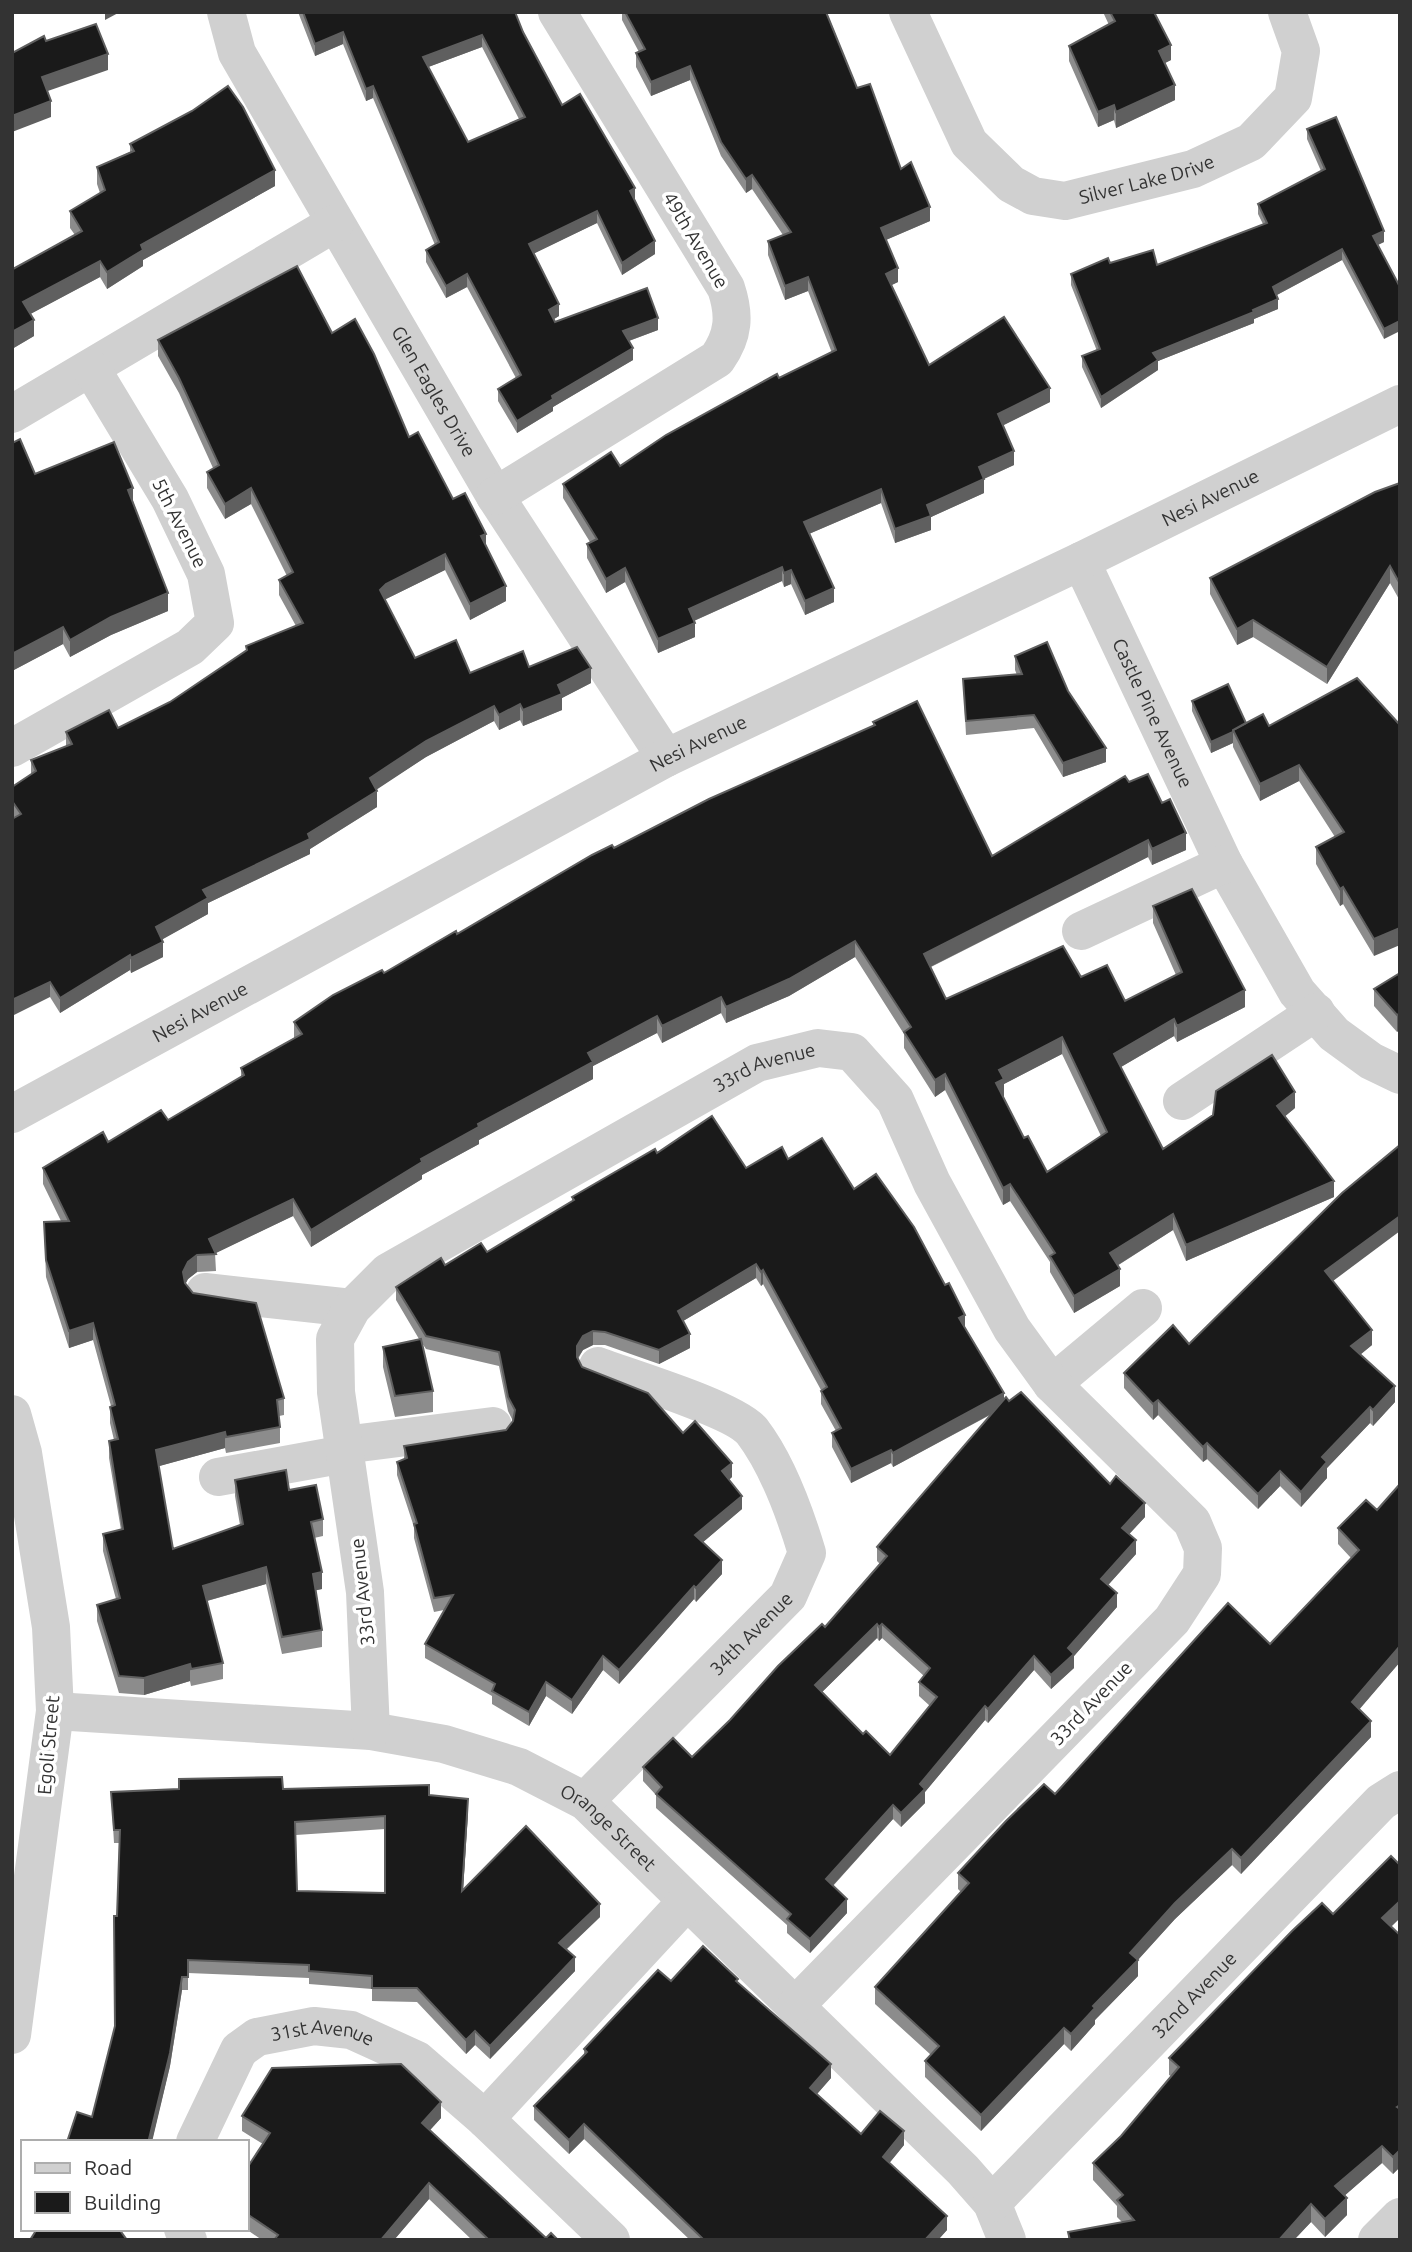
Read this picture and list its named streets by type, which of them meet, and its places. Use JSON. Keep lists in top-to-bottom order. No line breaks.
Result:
{"streets":{"street":["Silver Lake Drive","49th Avenue","Glen Eagles Drive","Nesi Avenue","5th Avenue","Castle Pine Avenue","33rd Avenue","34th Avenue","Egoli Street","Orange Street","32nd Avenue","31st Avenue"]},"crossings":[["49th Avenue","Glen Eagles Drive"],["Glen Eagles Drive","Nesi Avenue"],["Nesi Avenue","Castle Pine Avenue"],["33rd Avenue","Orange Street"],["34th Avenue","Orange Street"],["Egoli Street","Orange Street"],["Orange Street","32nd Avenue"]],"legend":["Road","Building"]}
